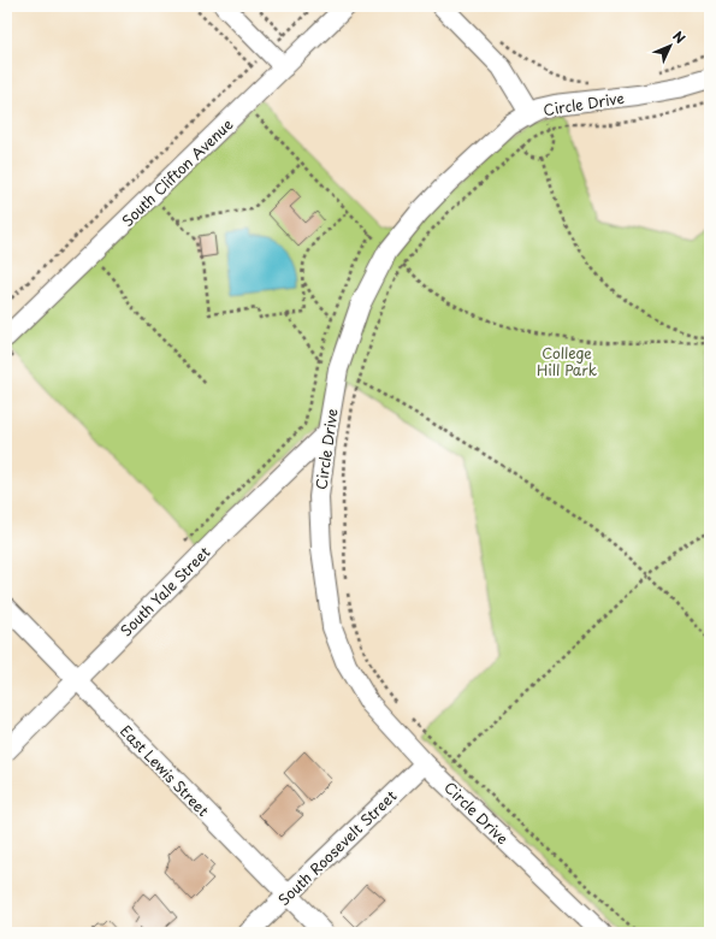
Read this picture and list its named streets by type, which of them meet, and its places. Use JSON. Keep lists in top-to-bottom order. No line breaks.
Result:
{"streets":{"street":["Circle Drive","South Clifton Avenue","South Yale Street","East Lewis Street","South Roosevelt Street"]},"crossings":[["Circle Drive","South Yale Street"],["Circle Drive","South Roosevelt Street"],["South Yale Street","East Lewis Street"],["East Lewis Street","South Roosevelt Street"]],"parks":["College Hill Park"],"north":"top right"}
